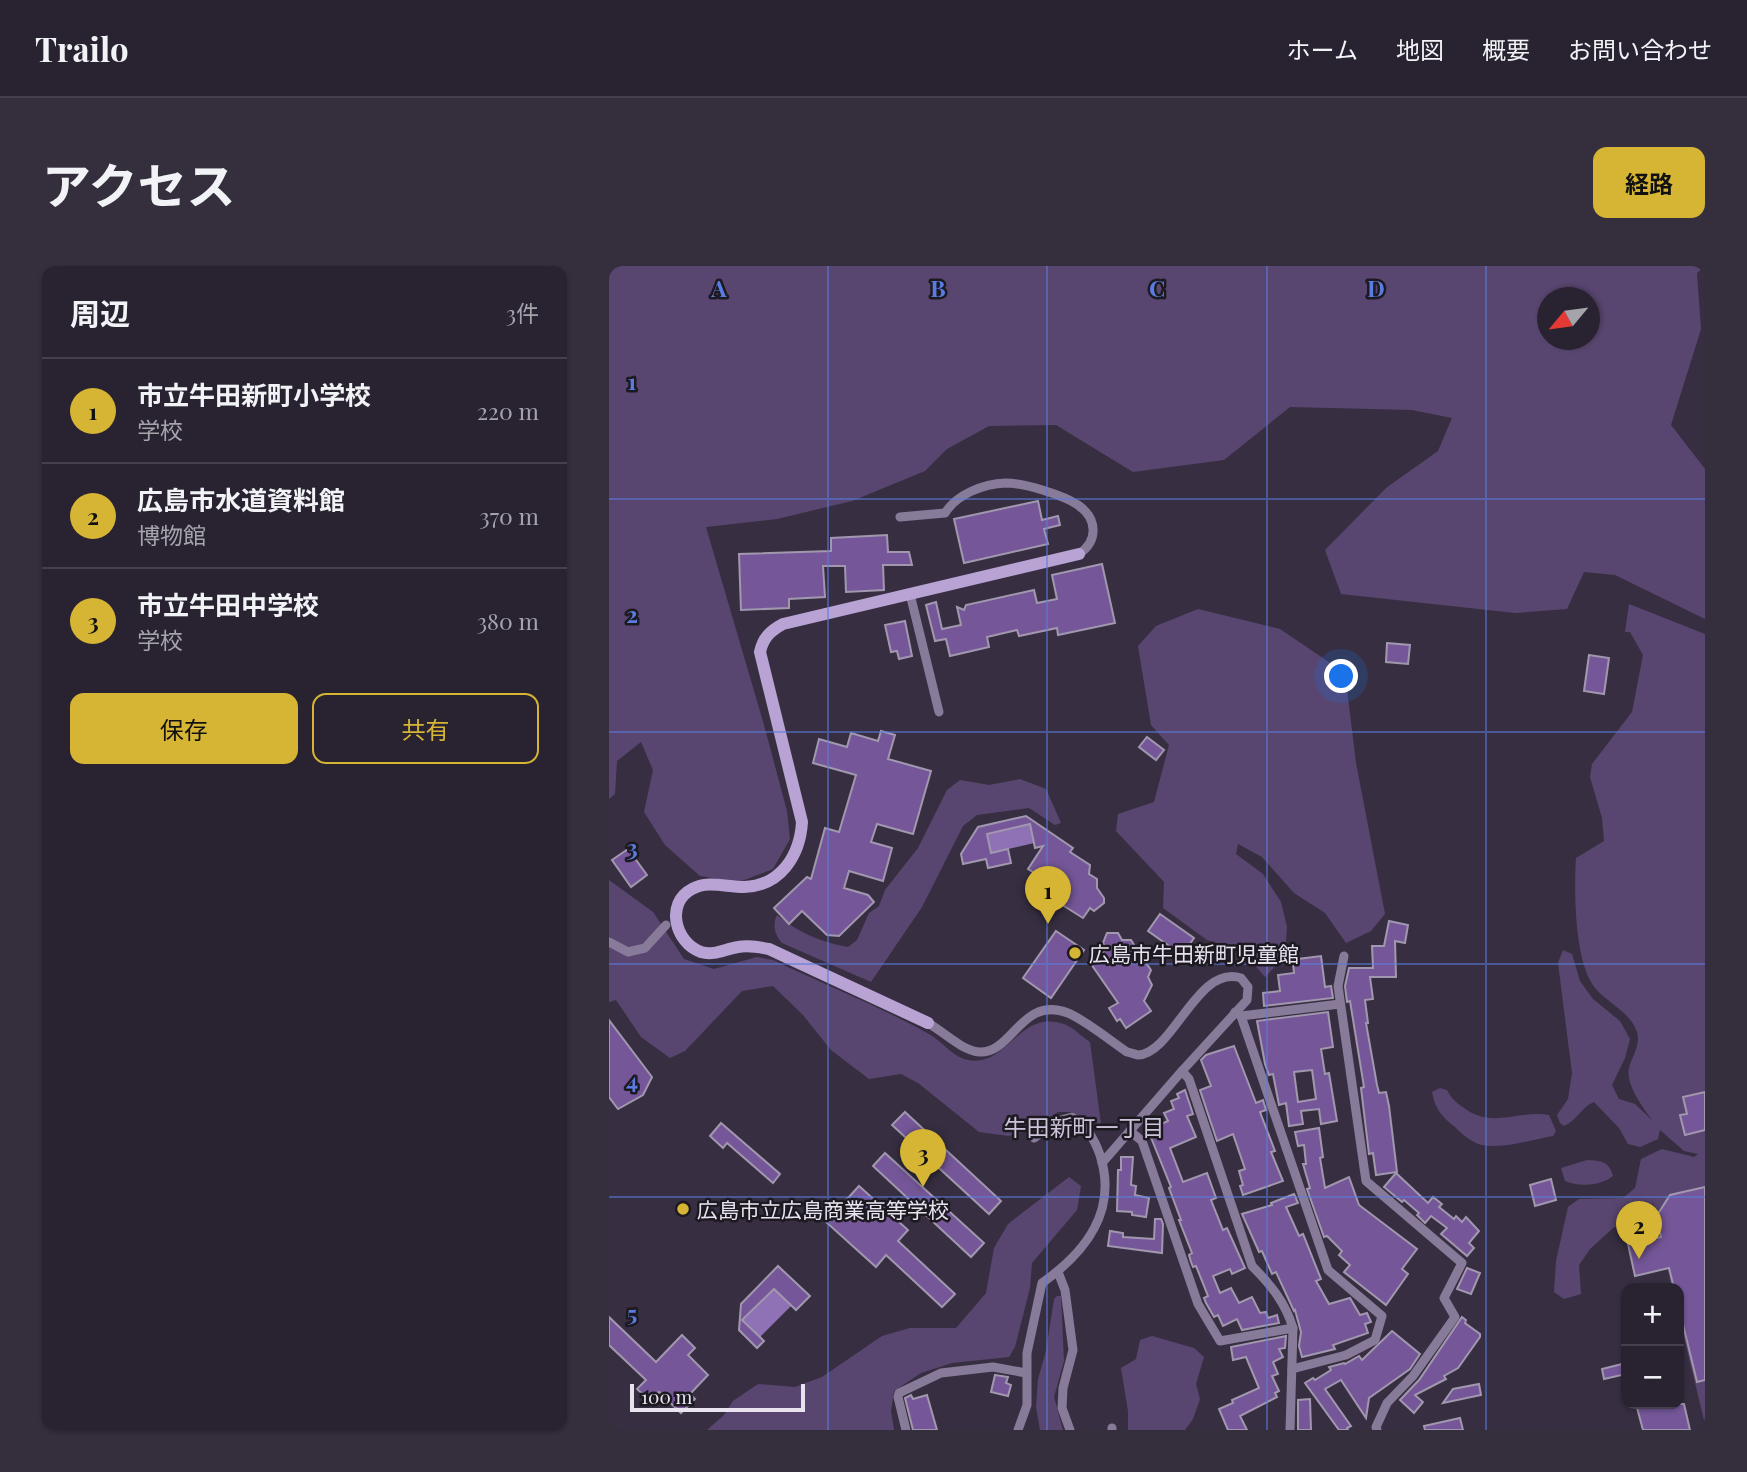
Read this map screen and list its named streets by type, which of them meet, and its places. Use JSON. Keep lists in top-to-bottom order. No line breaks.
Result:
{"districts":["牛田新町一丁目"],"places":["広島市牛田新町児童館","広島市立広島商業高等学校"],"scale_bar":"100 m","north":"bottom left","page":{"header":"Trailo","nav":["ホーム","地図","概要","お問い合わせ"],"title":"アクセス","buttons":["経路",["保存","共有"]],"heading":["周辺","3件"],"list":[{"mark":"1","name":"市立牛田新町小学校","note":"学校","value":"220 m"},{"mark":"2","name":"広島市水道資料館","note":"博物館","value":"370 m"},{"mark":"3","name":"市立牛田中学校","note":"学校","value":"380 m"}],"pins":["1","3","2"],"map_buttons":["+","−"],"scale":"100 m"},"grid":{"columns":["A","B","C","D"],"rows":["1","2","3","4","5"]}}
